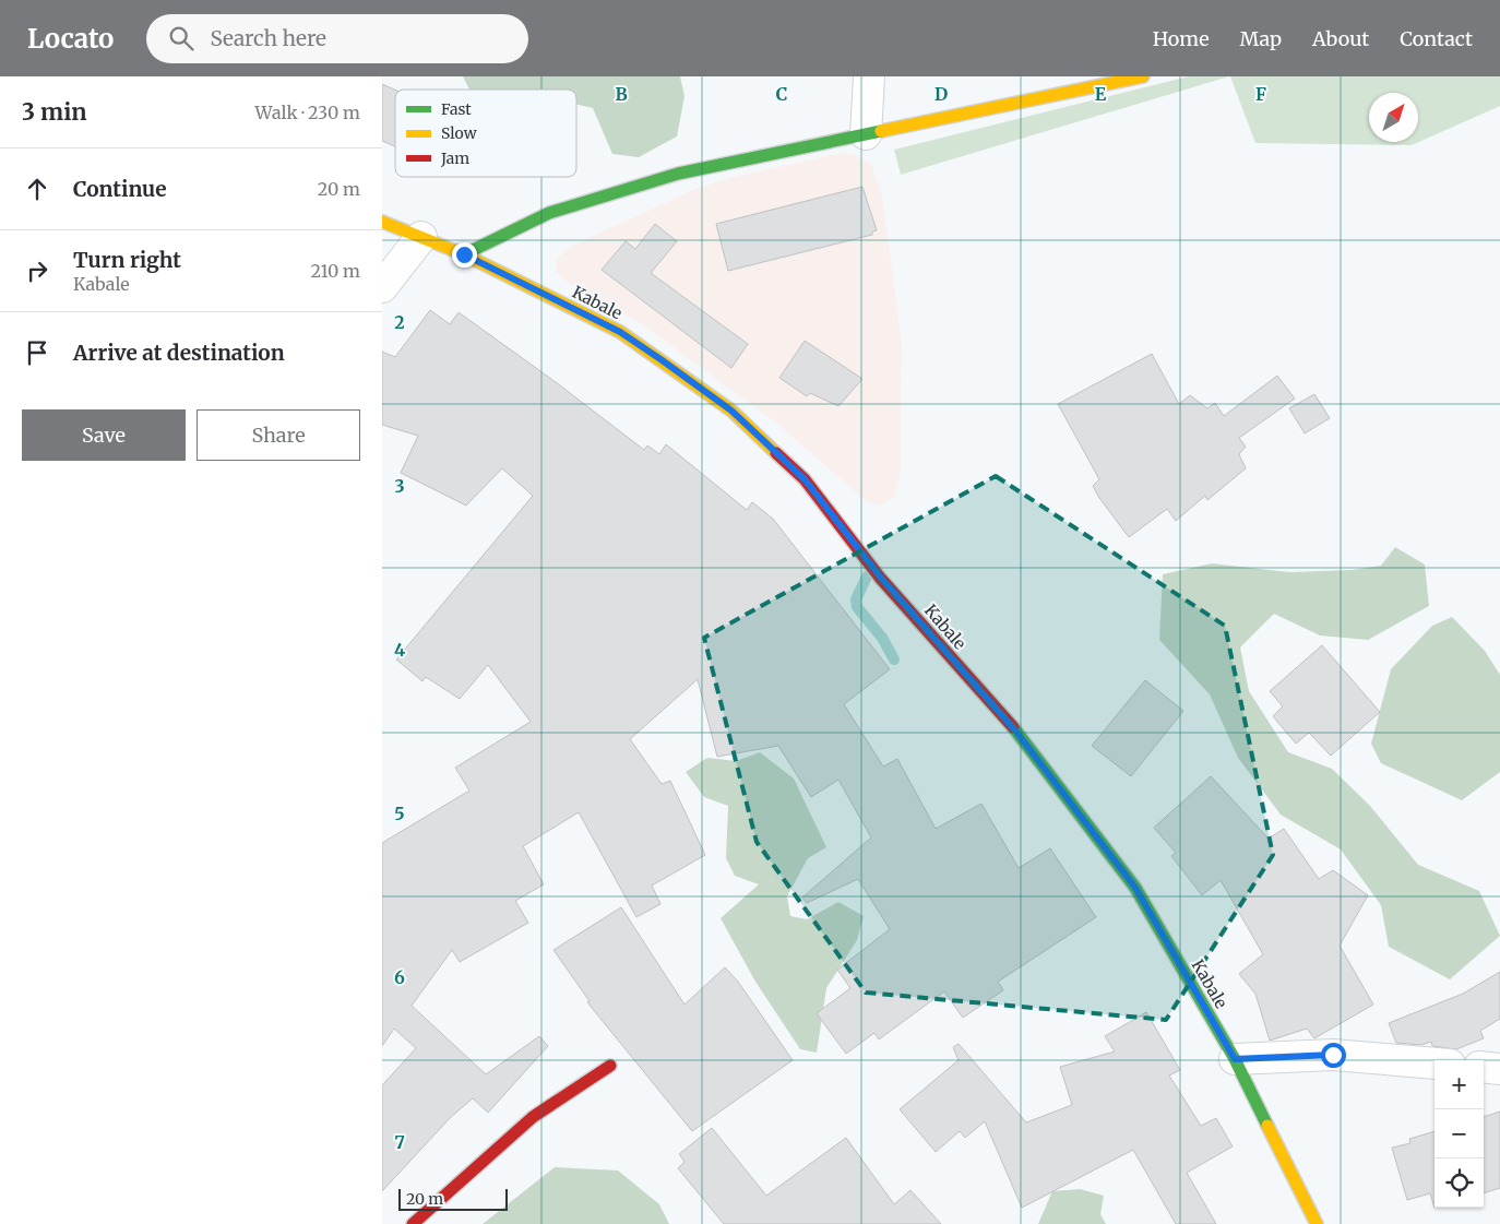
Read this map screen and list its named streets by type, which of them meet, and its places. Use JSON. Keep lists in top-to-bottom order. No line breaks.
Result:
{"streets":{"street":["Kabale"]},"legend":["Fast","Slow","Jam"],"scale_bar":"20 m","north":"top right","page":{"header":"Locato","search":"Search here","nav":["Home","Map","About","Contact"],"heading":["3 min","Walk · 230 m"],"list":[["Continue","20 m"],["Turn right","Kabale","210 m"],"Arrive at destination"],"buttons":["Save","Share"],"map_buttons":["+","−"],"scale":"20 m"},"grid":{"columns":["B","C","D","E","F"],"rows":["2","3","4","5","6","7"]}}
